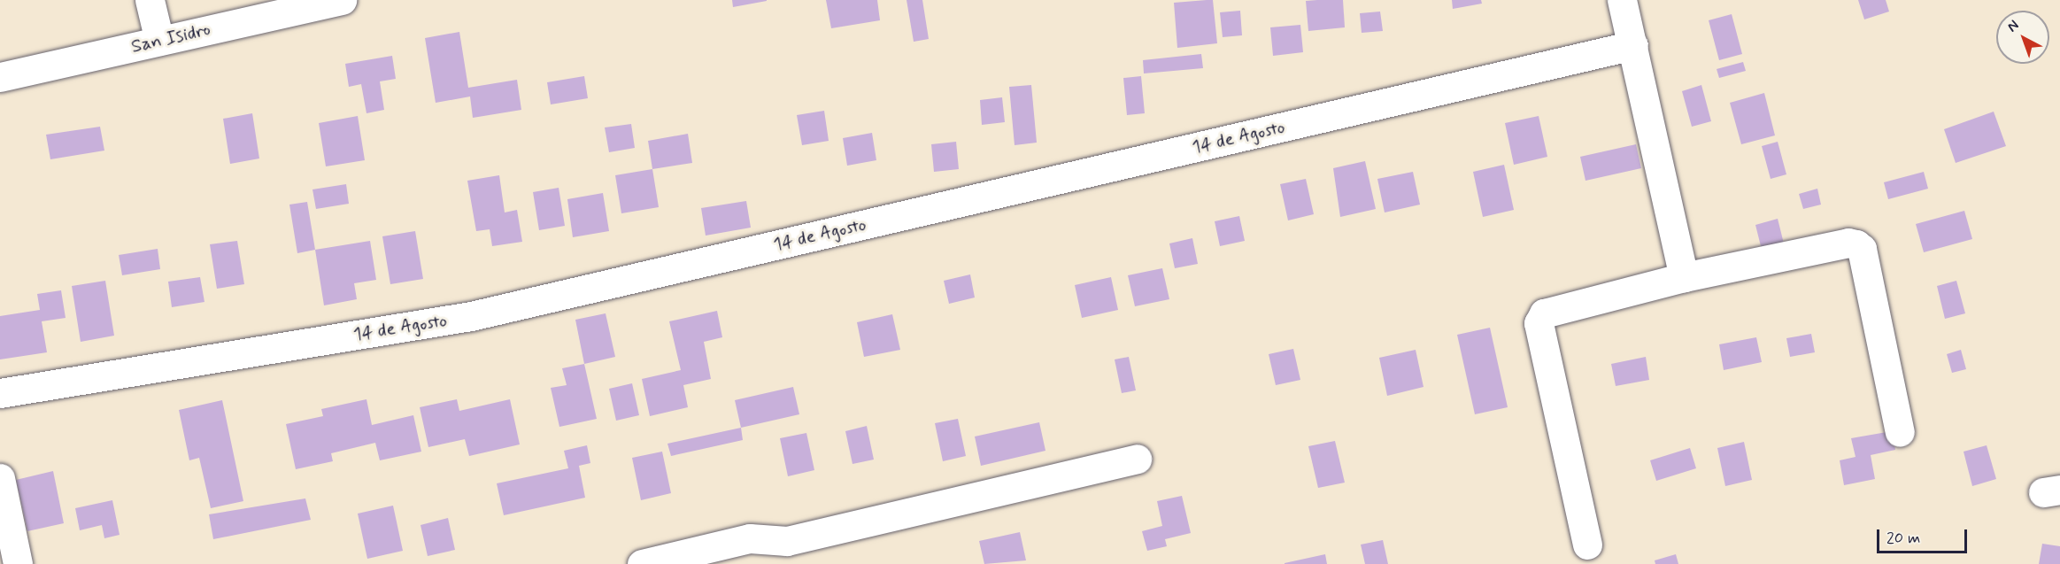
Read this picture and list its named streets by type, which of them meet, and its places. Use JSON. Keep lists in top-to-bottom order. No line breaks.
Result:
{"streets":{"street":["San Isidro","14 de Agosto"]},"scale_bar":"20 m","north":"top left"}
